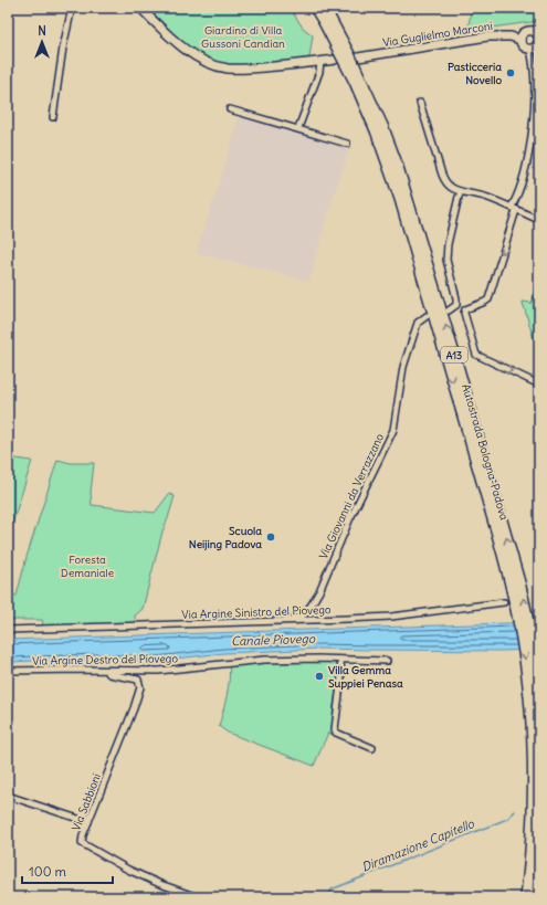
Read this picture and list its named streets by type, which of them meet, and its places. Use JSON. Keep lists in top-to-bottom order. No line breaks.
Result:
{"streets":{"highway":["A13","Autostrada Bologna-Padova"],"street":["Via Guglielmo Marconi","Via Giovanni da Verrazzano","Via Argine Sinistro del Piovego","Via Argine Destro del Piovego","Via Sabbioni"]},"crossings":[["Via Giovanni da Verrazzano","Via Argine Sinistro del Piovego"],["Via Argine Destro del Piovego","Via Sabbioni"]],"water":["Canale Piovego","Diramazione Capitello"],"parks":["Giardino di Villa Gussoni Candian","Foresta Demaniale"],"places":["Pasticceria Novello","Scuola Neijing Padova","Villa Gemma Suppiei Penasa"],"scale_bar":"100 m","north":"top"}
